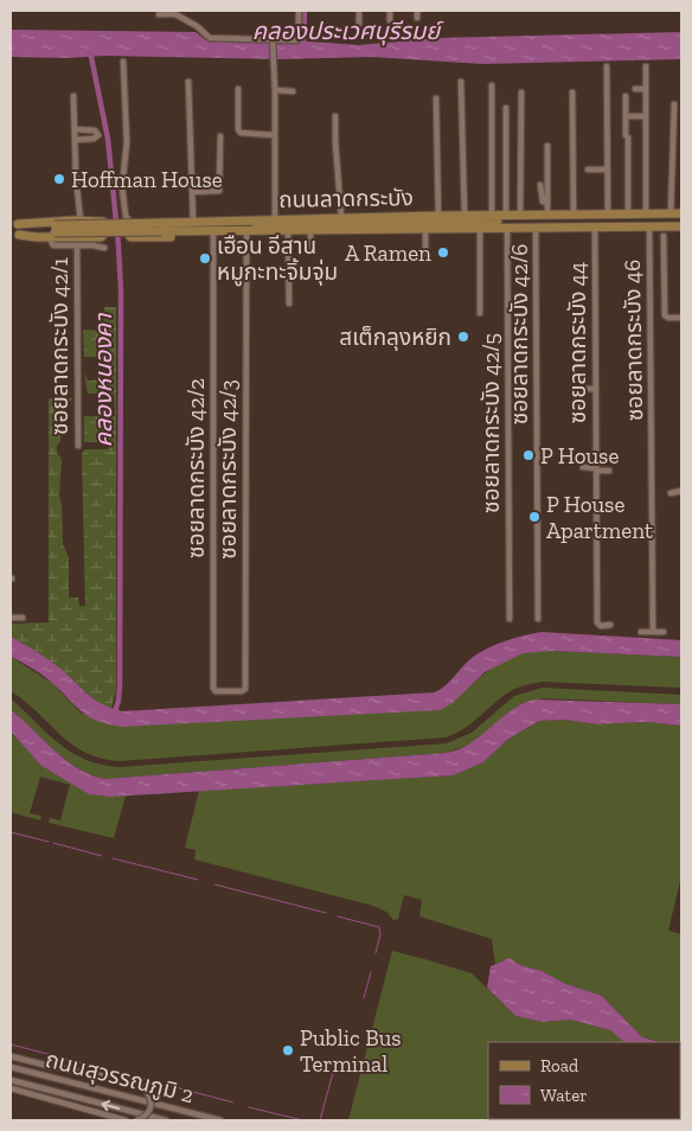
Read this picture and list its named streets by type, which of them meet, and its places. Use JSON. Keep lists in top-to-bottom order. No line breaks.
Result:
{"streets":{"main road":["ถนนลาดกระบัง"],"street":["ซอยลาดกระบัง 42/6","ซอยลาดกระบัง 46","ซอยลาดกระบัง 44","ซอยลาดกระบัง 42/1","ซอยลาดกระบัง 42/5","ซอยลาดกระบัง 42/2","ซอยลาดกระบัง 42/3","ถนนสุวรรณภูมิ 2"]},"crossings":[["ถนนลาดกระบัง","ซอยลาดกระบัง 42/6"],["ถนนลาดกระบัง","ซอยลาดกระบัง 46"],["ถนนลาดกระบัง","ซอยลาดกระบัง 44"],["ถนนลาดกระบัง","ซอยลาดกระบัง 42/1"],["ถนนลาดกระบัง","ซอยลาดกระบัง 42/5"],["ถนนลาดกระบัง","ซอยลาดกระบัง 42/2"],["ถนนลาดกระบัง","ซอยลาดกระบัง 42/3"],["ซอยลาดกระบัง 42/2","ซอยลาดกระบัง 42/3"]],"water":["คลองประเวศบุรีรมย์","คลองหนองคา"],"places":["Hoffman House","A Ramen","เฮือน อีสาน หมูกะทะจิ้มจุ่ม","สเต็กลุงหยิก","P House","P House Apartment","Public Bus Terminal"],"legend":["Road","Water"]}
